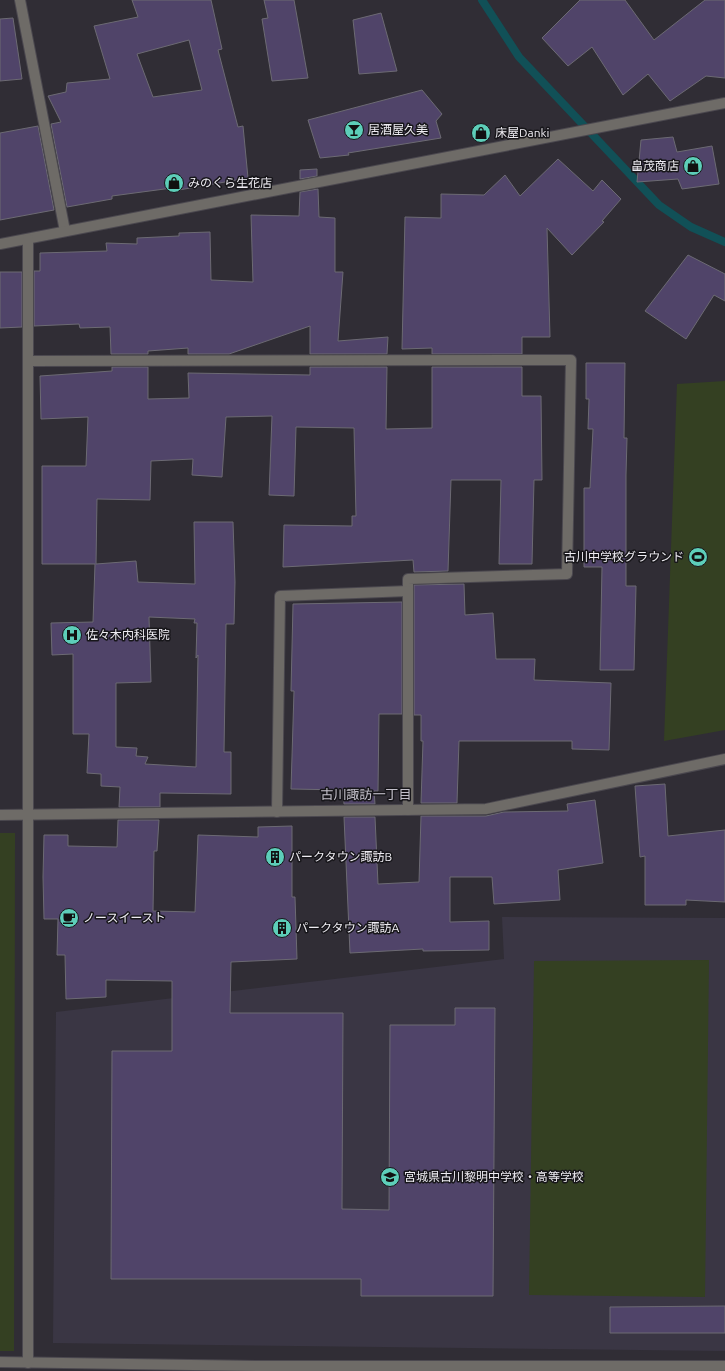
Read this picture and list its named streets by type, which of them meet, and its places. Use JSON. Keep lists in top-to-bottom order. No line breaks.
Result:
{"districts":["古川諏訪一丁目"],"places":{"bar":["居酒屋久美"],"shop":["床屋Danki","畠茂商店","みのくら生花店"],"sports":["古川中学校グラウンド"],"hospital":["佐々木内科医院"],"building":["パークタウン諏訪B","パークタウン諏訪A"],"cafe":["ノースイースト"],"school or university":["宮城県古川黎明中学校・高等学校"]}}
